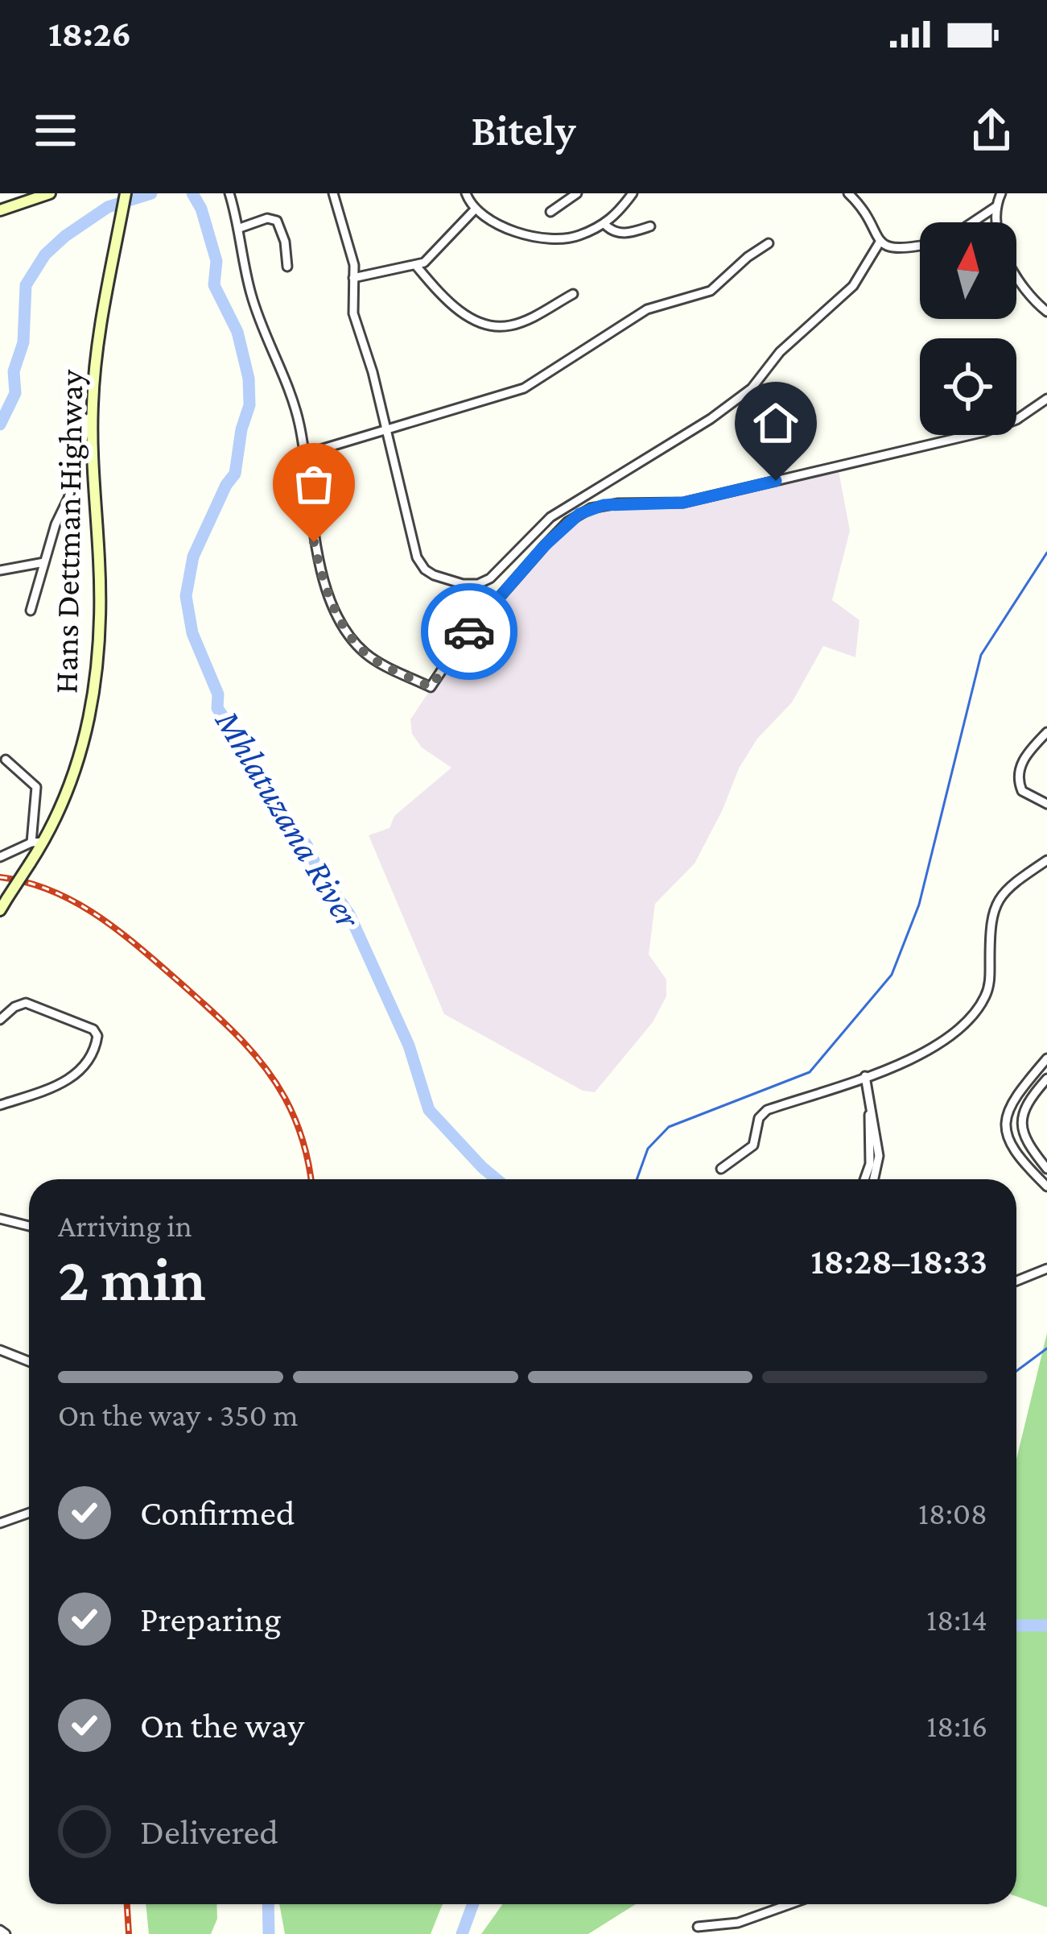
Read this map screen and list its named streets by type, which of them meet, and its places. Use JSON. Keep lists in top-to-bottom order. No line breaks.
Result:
{"streets":{"street":["Hans Dettman Highway"]},"water":["Mhlatuzana River"],"north":"top","page":{"status":"18:26","header":"Bitely","heading":["2 min","Arriving in","18:28–18:33"],"bar":"On the way · 350 m","list":[["Confirmed","18:08"],["Preparing","18:14"],["On the way","18:16"],"Delivered"]}}
